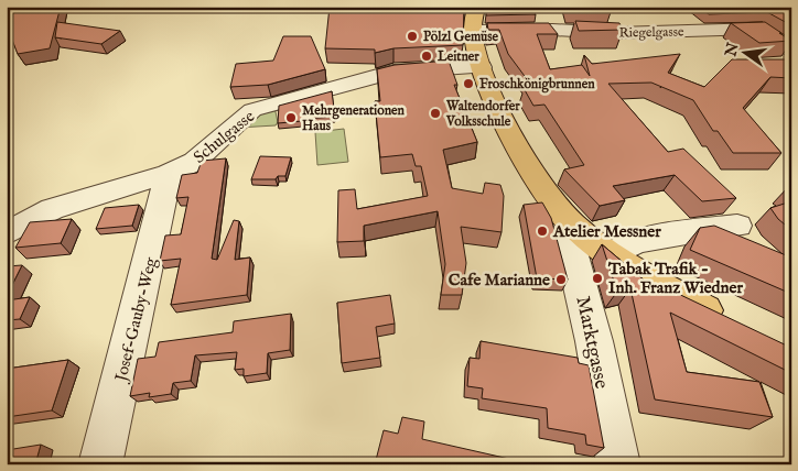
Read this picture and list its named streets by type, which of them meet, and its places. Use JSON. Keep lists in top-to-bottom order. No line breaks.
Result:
{"streets":{"street":["Riegelgasse","Schulgasse","Josef-Gauby-Weg","Marktgasse"]},"crossings":[["Schulgasse","Josef-Gauby-Weg"]],"places":["Pölzl Gemüse","Leitner","Froschkönigbrunnen","Waltendorfer Volksschule","Mehrgenerationen Haus","Atelier Messner","Tabak Trafik - Inh. Franz Wiedner","Cafe Marianne"],"north":"left"}
